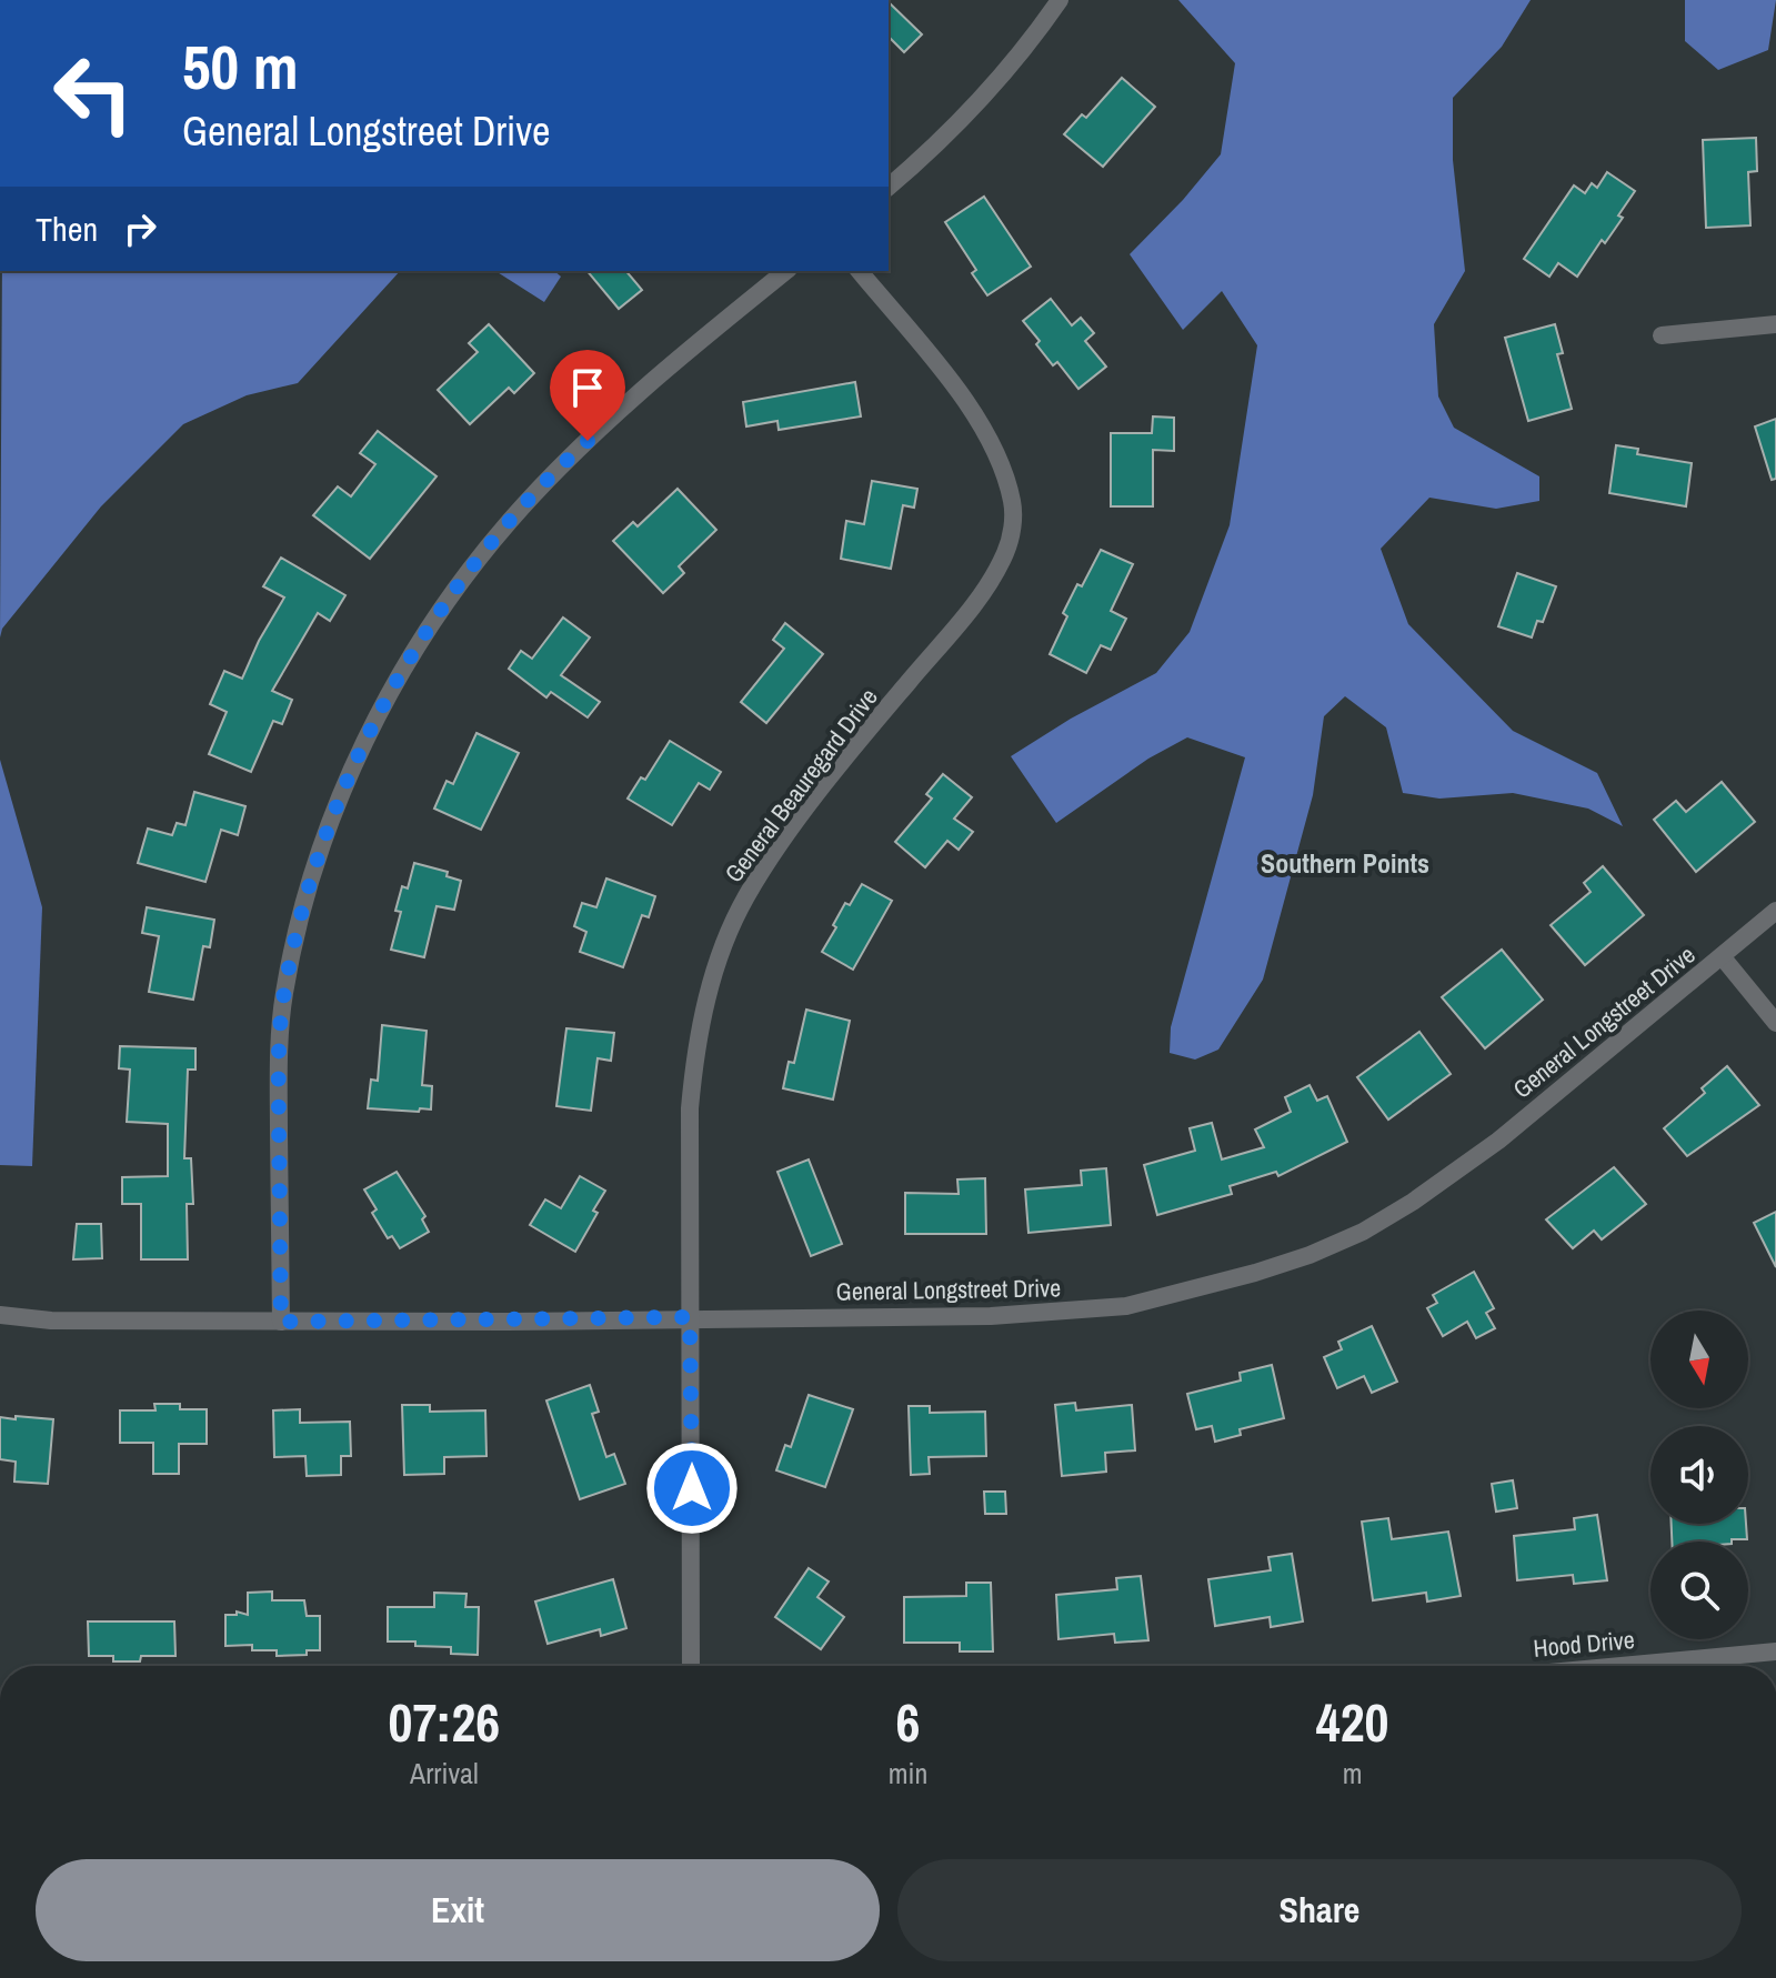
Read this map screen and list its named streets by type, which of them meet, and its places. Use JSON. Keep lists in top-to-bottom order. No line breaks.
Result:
{"streets":{"street":["General Beauregard Drive","General Longstreet Drive","Hood Drive"]},"crossings":[["General Beauregard Drive","General Longstreet Drive"]],"districts":["Southern Points"],"north":"bottom","page":{"turn":["50 m","General Longstreet Drive"],"then":"Then","eta":["07:26","Arrival","6","min","420","m"],"buttons":["Exit","Share"]}}
